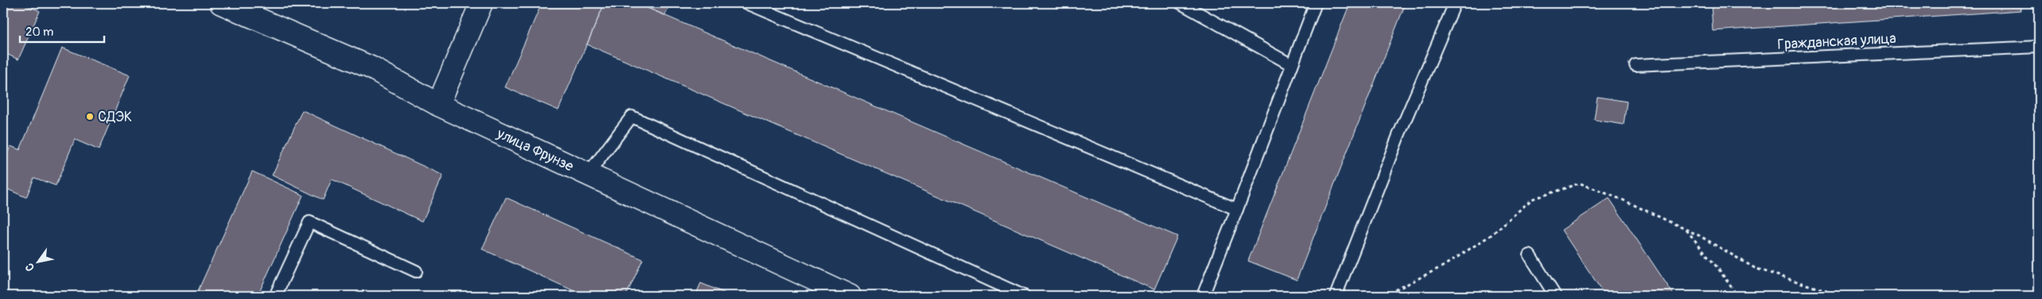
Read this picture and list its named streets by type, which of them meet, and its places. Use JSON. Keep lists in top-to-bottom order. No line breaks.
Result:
{"streets":{"street":["улица Фрунзе"],"lane":["Гражданская улица"]},"places":["СДЭК"],"scale_bar":"20 m","north":"bottom left"}
